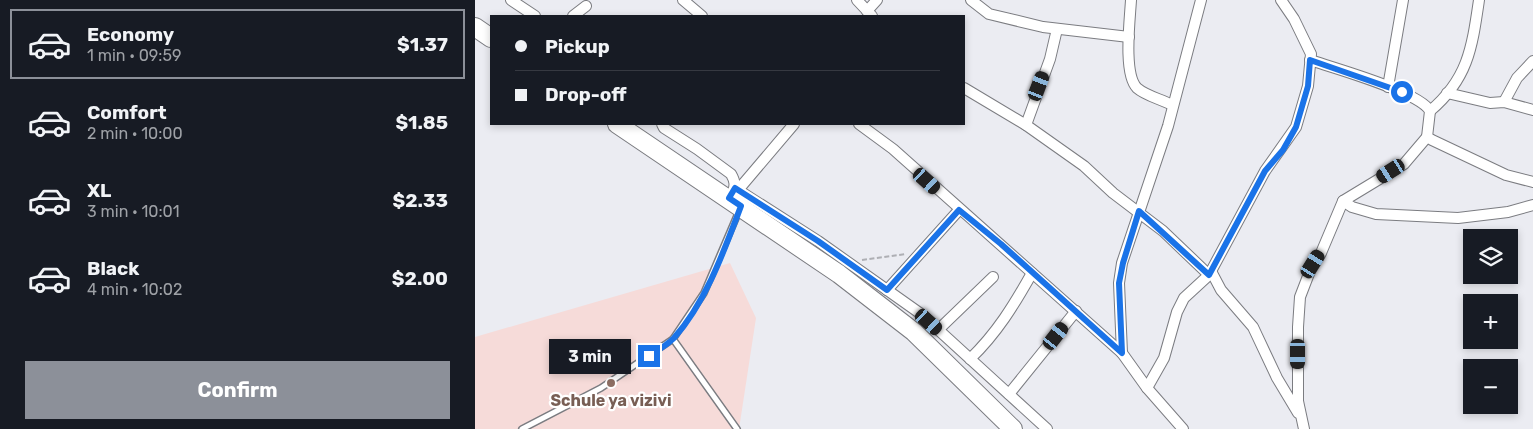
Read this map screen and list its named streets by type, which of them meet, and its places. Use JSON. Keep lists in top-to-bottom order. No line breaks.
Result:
{"places":["Schule ya vizivi"],"page":{"list":[{"name":"Economy","note":"1 min · 09:59","value":"$1.37"},{"name":"Comfort","note":"2 min · 10:00","value":"$1.85"},{"name":"XL","note":"3 min · 10:01","value":"$2.33"},{"name":"Black","note":"4 min · 10:02","value":"$2.00"}],"banner":["Pickup","Drop-off"],"map_buttons":["+","−"],"bubble":"3 min","buttons":"Confirm"}}
